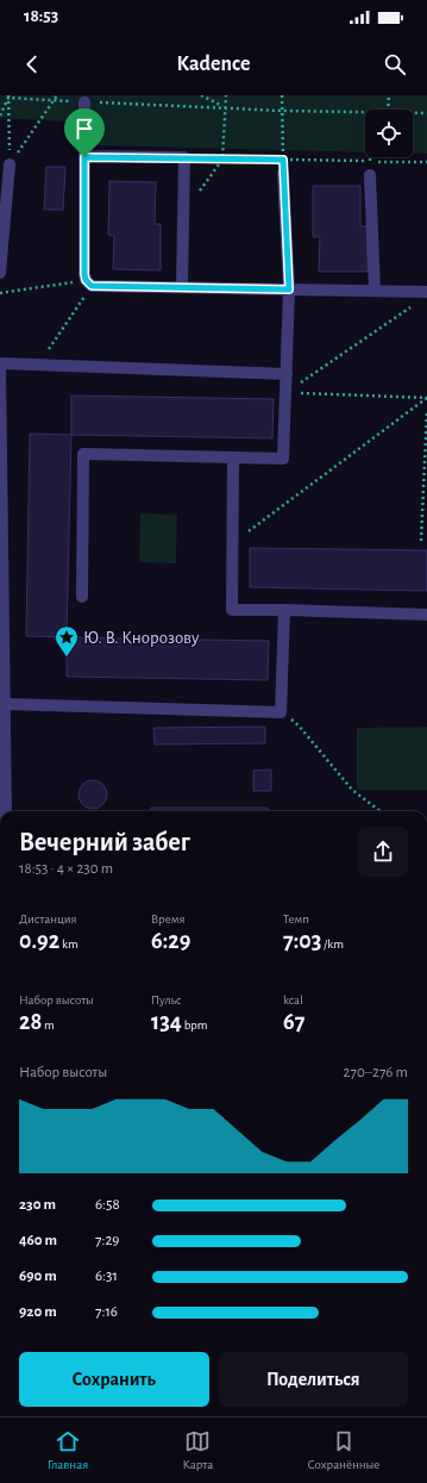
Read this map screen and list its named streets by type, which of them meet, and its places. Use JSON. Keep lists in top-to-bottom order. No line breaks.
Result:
{"places":{"place":["Ю. В. Кнорозову"]},"page":{"status":"18:53","header":"Kadence","heading":["Вечерний забег","18:53 · 4 × 230 m"],"stats":[["Дистанция","0.92 km"],["Время","6:29"],["Темп","7:03 /km"],["Набор высоты","28 m"],["Пульс","134 bpm"],["kcal","67"]],"chart":["Набор высоты","270–276 m"],"list":[{"name":"230 m","note":"6:58"},{"name":"460 m","note":"7:29"},{"name":"690 m","note":"6:31"},{"name":"920 m","note":"7:16"}],"buttons":["Сохранить","Поделиться"],"tabs":["Главная","Карта","Сохранённые"]}}
